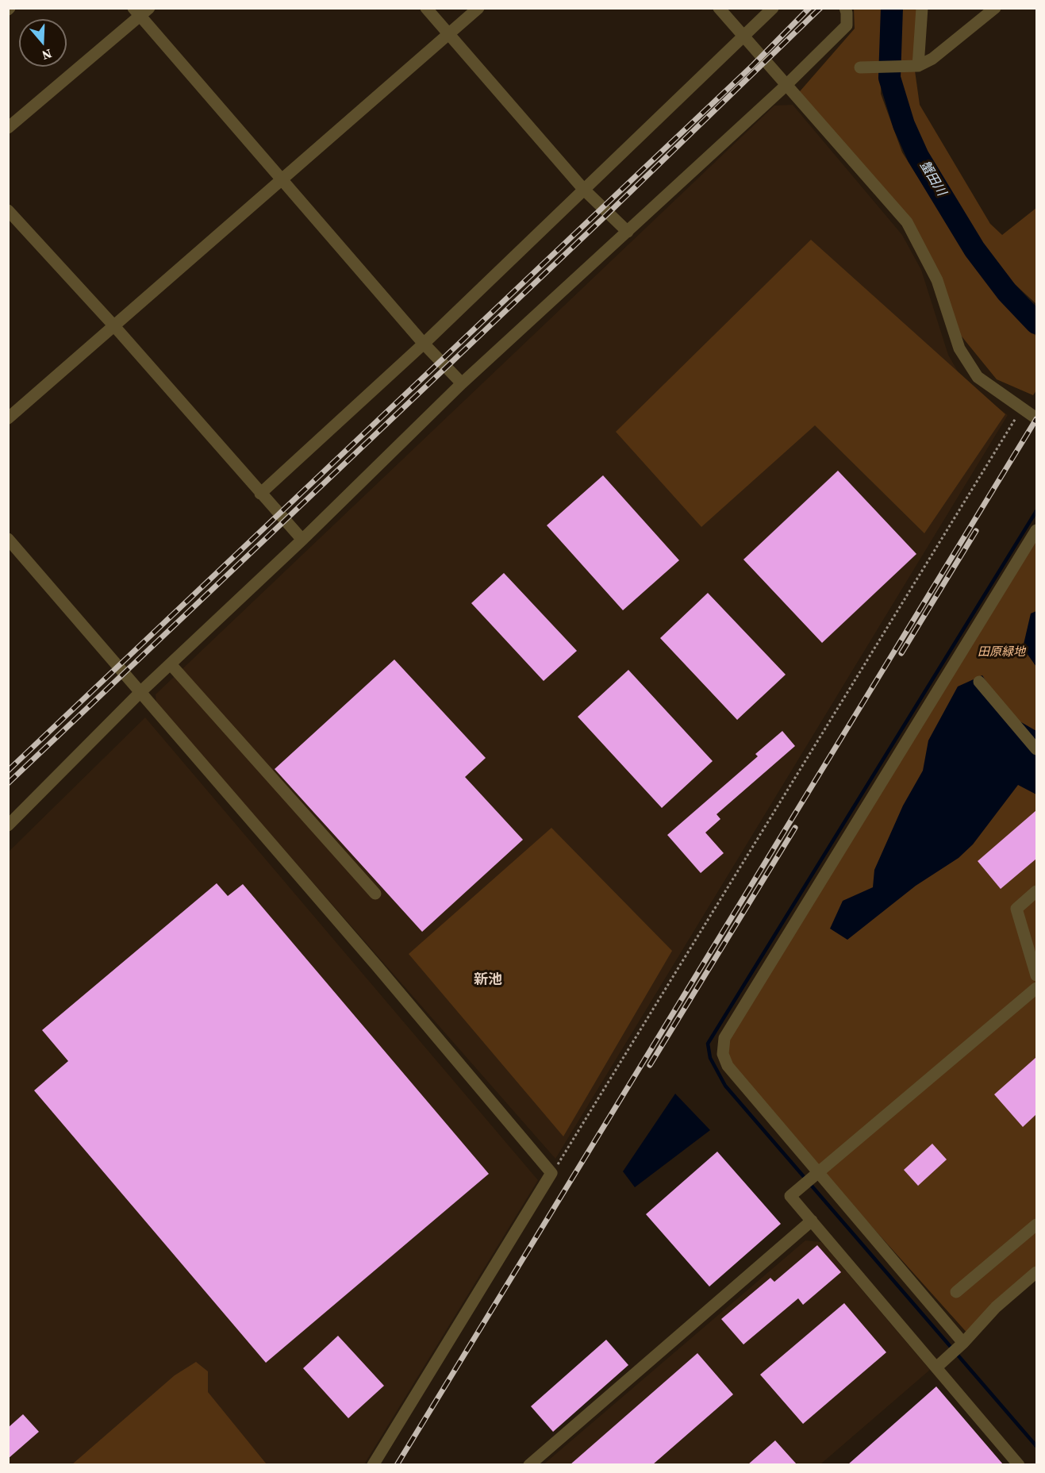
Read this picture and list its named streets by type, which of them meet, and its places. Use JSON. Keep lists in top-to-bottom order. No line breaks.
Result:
{"districts":["新池"],"water":["蟹田川"],"parks":["田原緑地"],"north":"bottom"}
